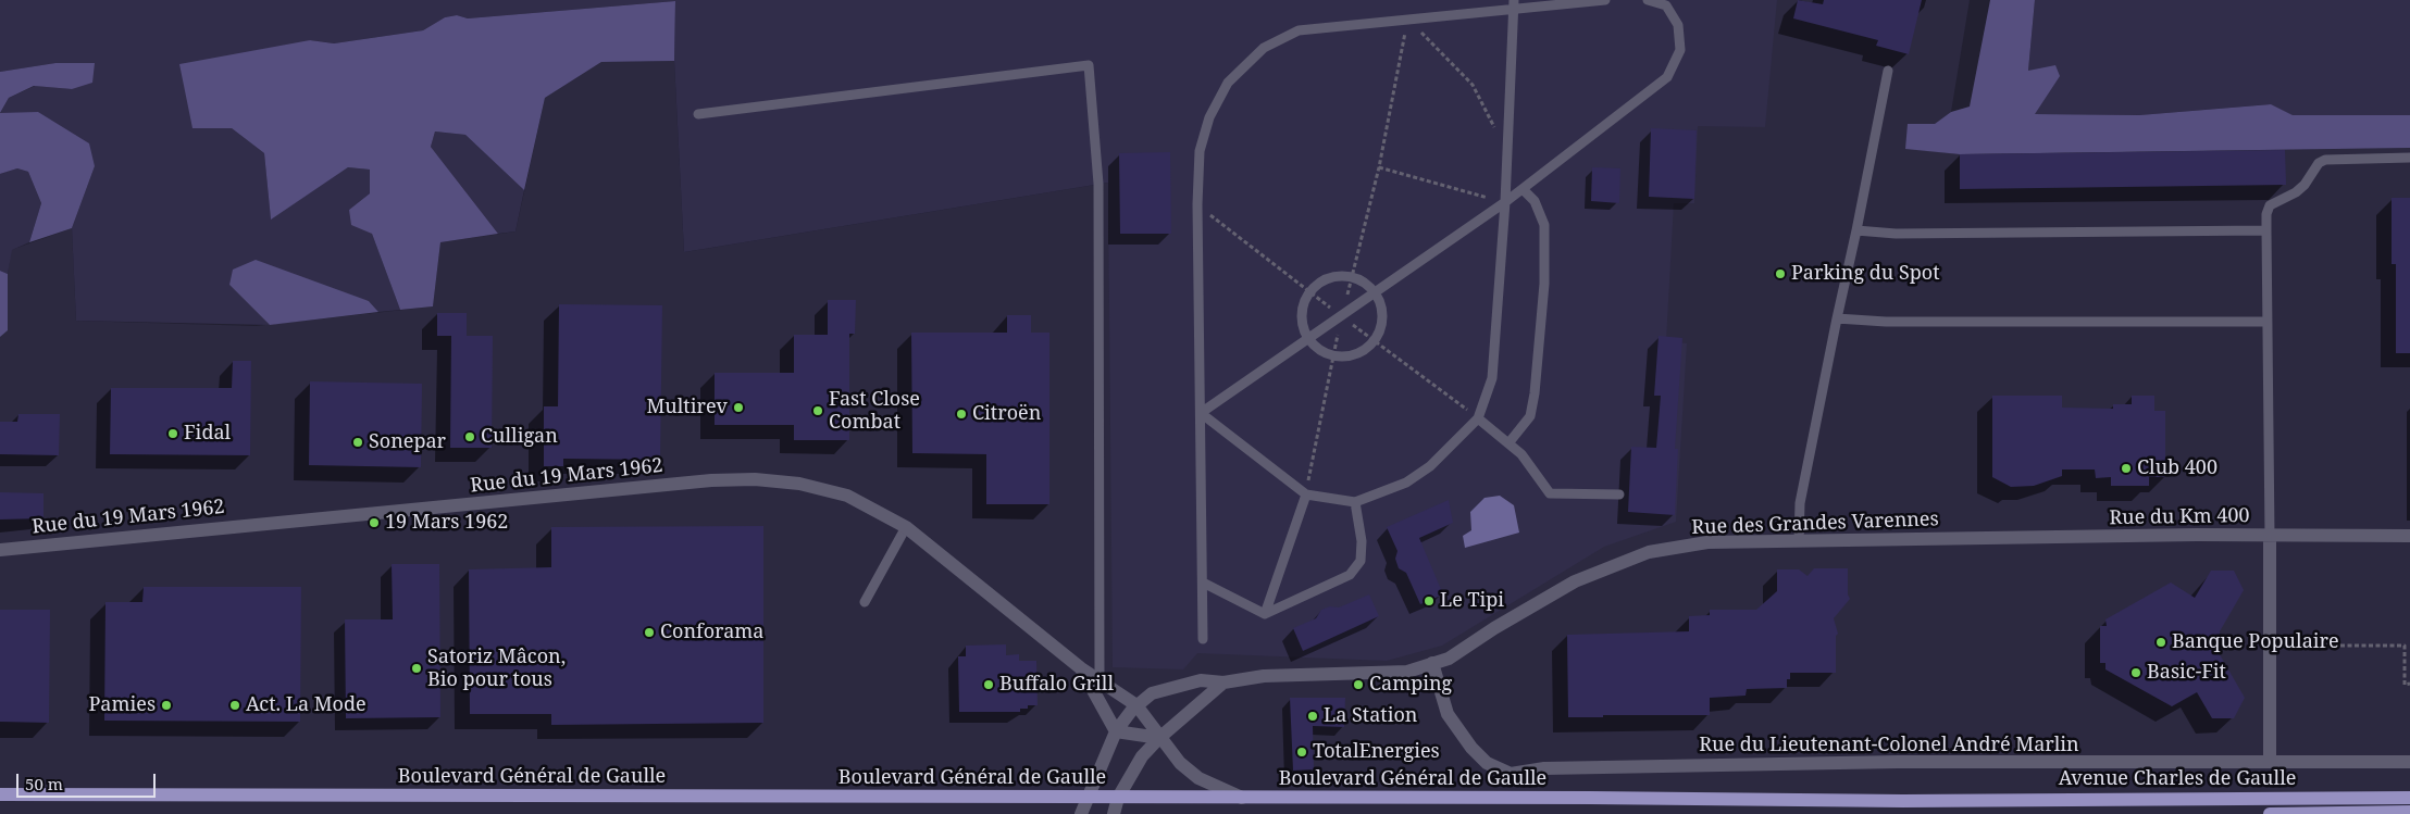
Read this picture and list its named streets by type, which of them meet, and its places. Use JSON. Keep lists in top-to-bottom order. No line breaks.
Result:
{"streets":{"main road":["Boulevard Général de Gaulle","Avenue Charles de Gaulle"],"street":["Rue du 19 Mars 1962","Rue du Km 400","Rue des Grandes Varennes","Rue du Lieutenant-Colonel André Marlin"]},"crossings":[["Rue du 19 Mars 1962","Rue des Grandes Varennes"],["Rue du 19 Mars 1962","Boulevard Général de Gaulle"],["Rue du Km 400","Rue des Grandes Varennes"],["Rue des Grandes Varennes","Rue du Lieutenant-Colonel André Marlin"],["Rue des Grandes Varennes","Boulevard Général de Gaulle"],["Boulevard Général de Gaulle","Avenue Charles de Gaulle"]],"places":["Parking du Spot","Multirev","Fast Close Combat","Citroën","Fidal","Culligan","Sonepar","Club 400","19 Mars 1962","Le Tipi","Conforama","Banque Populaire","Satoriz Mâcon, Bio pour tous","Basic-Fit","Buffalo Grill","Camping","Pamies","Act. La Mode","La Station","TotalEnergies"],"scale_bar":"50 m"}
